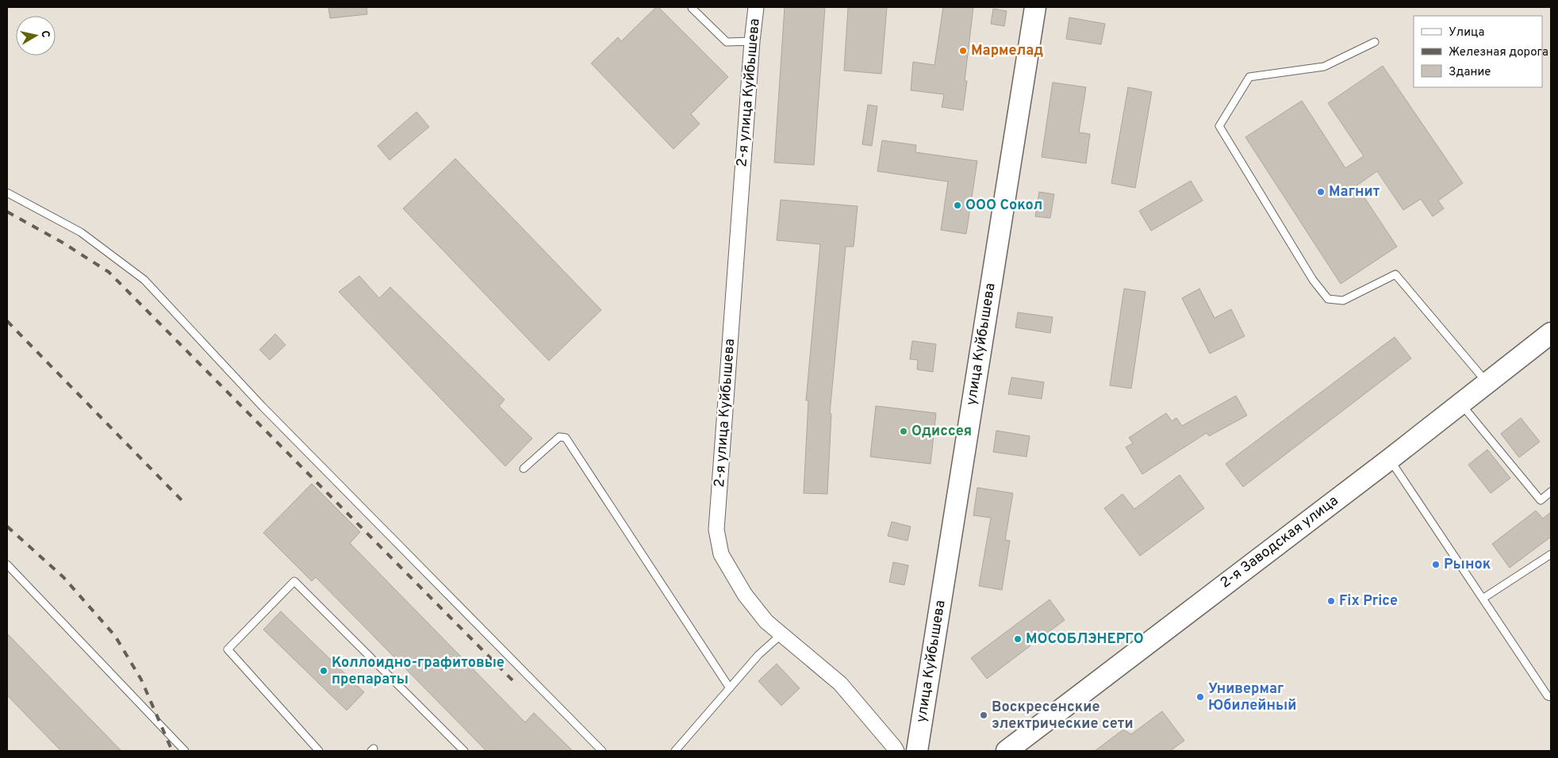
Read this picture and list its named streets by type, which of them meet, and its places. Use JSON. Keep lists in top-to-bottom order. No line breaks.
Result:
{"streets":{"street":["2-я улица Куйбышева","улица Куйбышева","2-я Заводская улица"]},"places":["Мармелад","Магнит","ООО Сокол","Одиссея","Рынок","Fix Price","МОСОБЛЭНЕРГО","Коллоидно-графитовые препараты","Универмаг Юбилейный","Воскресенские электрические сети"],"legend":["Улица","Железная дорога","Здание"],"north":"right"}
